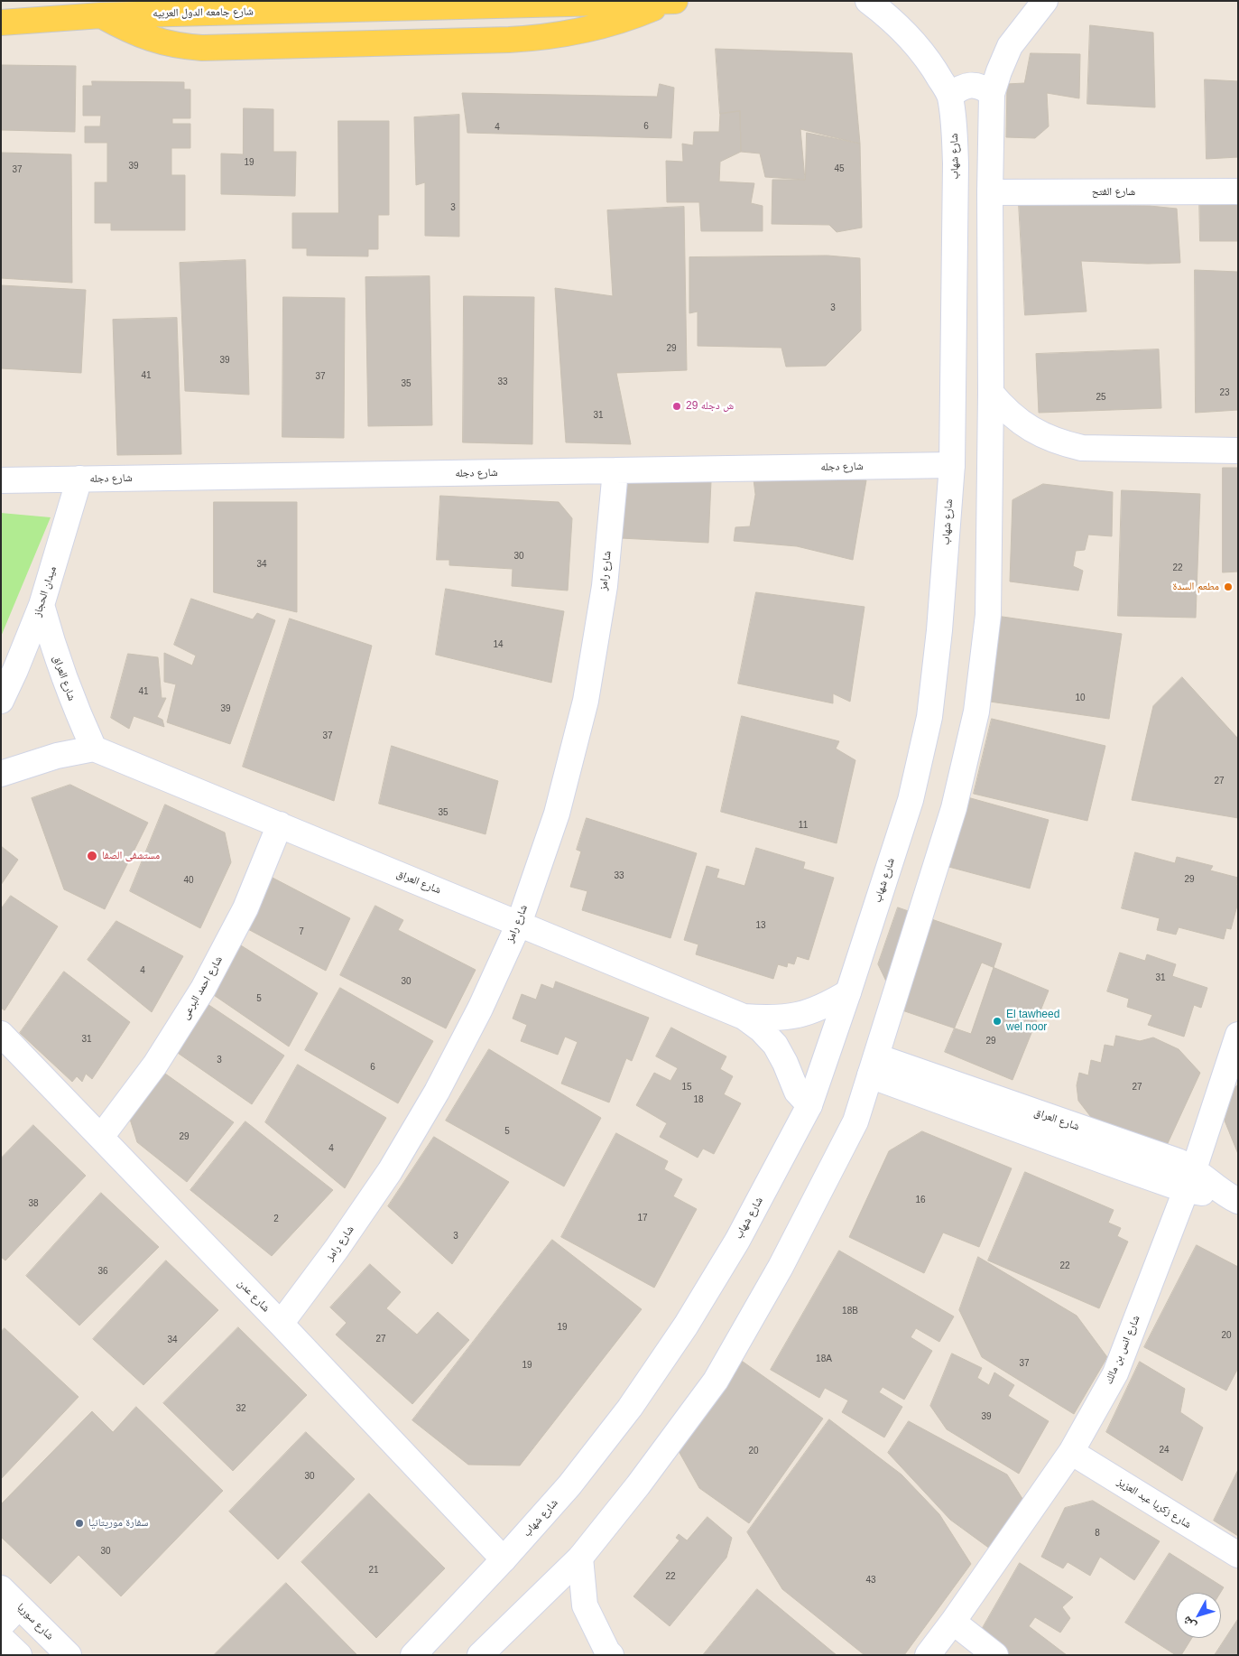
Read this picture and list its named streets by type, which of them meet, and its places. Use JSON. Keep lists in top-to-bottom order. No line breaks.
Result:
{"streets":{"main road":["شارع جامعه الدول العربيه"],"street":["شارع شهاب","شارع الفتح","شارع دجله","شارع رامز","ميدان الحجاز","شارع العراق","شارع احمد البرعى","شارع عدن","شارع انس بن مالك","شارع زكريا عبد العزيز","شارع سوريا"]},"crossings":[["شارع شهاب","شارع دجله"],["شارع شهاب","شارع العراق"],["شارع شهاب","شارع عدن"],["شارع دجله","شارع رامز"],["شارع دجله","ميدان الحجاز"],["شارع رامز","شارع العراق"],["شارع رامز","شارع عدن"],["ميدان الحجاز","شارع العراق"],["شارع العراق","شارع احمد البرعى"],["شارع العراق","شارع انس بن مالك"],["شارع احمد البرعى","شارع عدن"],["شارع انس بن مالك","شارع زكريا عبد العزيز"]],"places":["29 ش دجله","مطعم السدة","مستشفى الصفا","El tawheed wel noor","سفارة موريتانيا"],"house_numbers":["6","4","19","39","45","37","3","3","29","39","41","37","33","35","23","25","31","30","34","22","14","41","10","39","37","27","35","11","33","29","40","13","7","4","31","30","5","31","29","3","6","15","27","18","5","29","4","16","38","17","2","3","22","36","18B","19","20","27","34","18A","37","19","32","39","24","20","30","8","30","21","22","43"],"north":"bottom left"}
